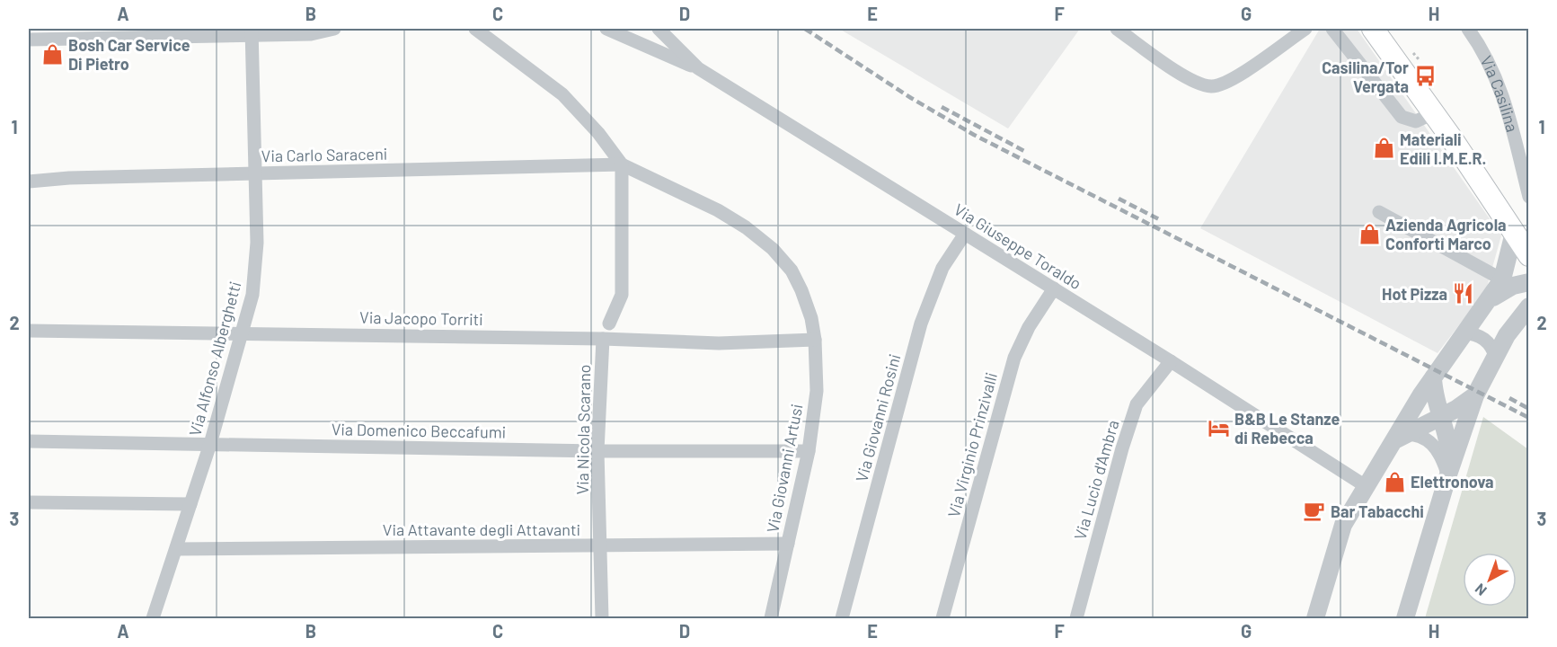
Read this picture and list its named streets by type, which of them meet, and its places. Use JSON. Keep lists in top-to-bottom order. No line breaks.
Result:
{"streets":{"street":["Via Casilina","Via Carlo Saraceni","Via Giuseppe Toraldo","Via Jacopo Torriti","Via Alfonso Alberghetti","Via Giovanni Rosini","Via Nicola Scarano","Via Domenico Beccafumi","Via Virginio Prinzivalli","Via Giovanni Artusi","Via Lucio d'Ambra","Via Attavante degli Attavanti"]},"crossings":[["Via Carlo Saraceni","Via Alfonso Alberghetti"],["Via Carlo Saraceni","Via Giovanni Artusi"],["Via Giuseppe Toraldo","Via Giovanni Rosini"],["Via Giuseppe Toraldo","Via Virginio Prinzivalli"],["Via Giuseppe Toraldo","Via Lucio d'Ambra"],["Via Jacopo Torriti","Via Alfonso Alberghetti"],["Via Jacopo Torriti","Via Nicola Scarano"],["Via Jacopo Torriti","Via Giovanni Artusi"],["Via Alfonso Alberghetti","Via Domenico Beccafumi"],["Via Alfonso Alberghetti","Via Attavante degli Attavanti"],["Via Nicola Scarano","Via Domenico Beccafumi"],["Via Nicola Scarano","Via Attavante degli Attavanti"],["Via Domenico Beccafumi","Via Giovanni Artusi"],["Via Giovanni Artusi","Via Attavante degli Attavanti"]],"places":{"shop":["Bosh Car Service Di Pietro","Materiali Edili I.M.E.R.","Azienda Agricola Conforti Marco","Elettronova"],"bus stop":["Casilina/Tor Vergata"],"restaurant":["Hot Pizza"],"hotel":["B&B Le Stanze di Rebecca"],"cafe":["Bar Tabacchi"]},"north":"bottom left","grid":{"columns":["A","B","C","D","E","F","G","H"],"rows":["1","2","3"]}}
